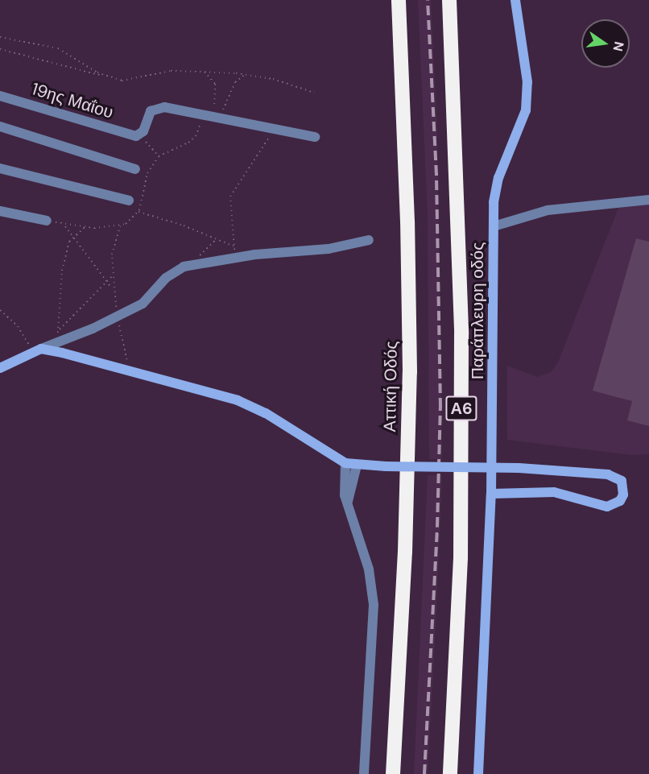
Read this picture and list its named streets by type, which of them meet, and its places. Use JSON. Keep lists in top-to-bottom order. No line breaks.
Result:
{"streets":{"highway":["Αττική Οδός","Α6"],"street":["19ης Μαΐου","Παράπλευρη οδός"]},"north":"right"}
